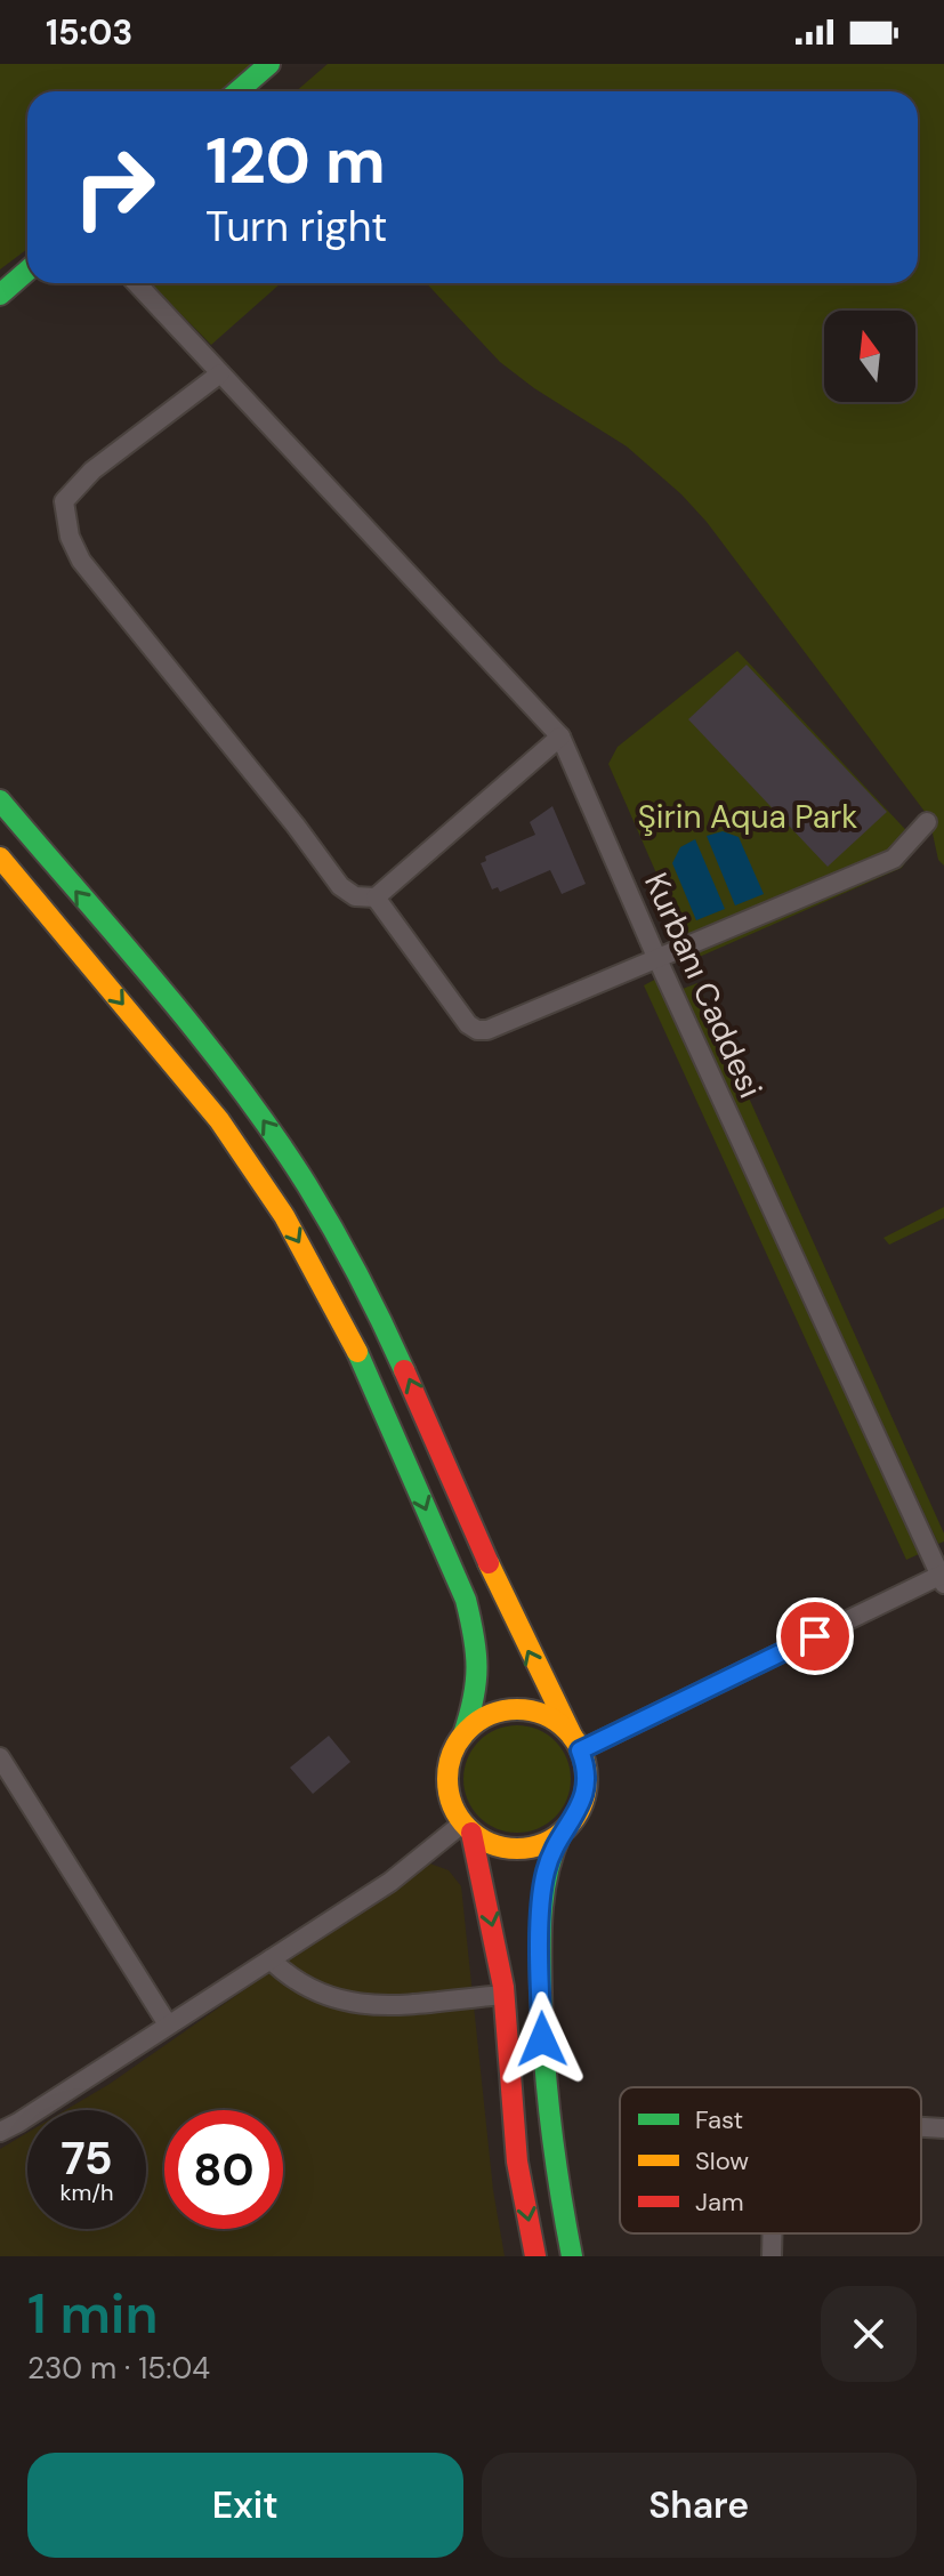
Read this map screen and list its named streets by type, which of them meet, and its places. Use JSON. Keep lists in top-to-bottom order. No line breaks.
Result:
{"streets":{"street":["Kurbanı Caddesi"]},"parks":["Şirin Aqua Park"],"legend":["Fast","Slow","Jam"],"north":"top","page":{"status":"15:03","turn":["120 m","Turn right"],"speed":"75 km/h","limit":"80","heading":["1 min","230 m · 15:04"],"buttons":["Exit","Share"]}}
